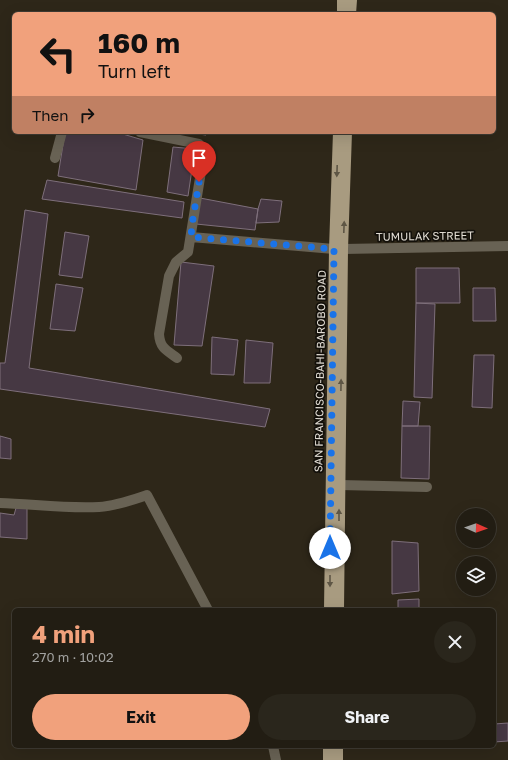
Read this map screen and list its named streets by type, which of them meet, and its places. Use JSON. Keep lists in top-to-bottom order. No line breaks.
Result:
{"streets":{"main road":["SAN FRANCISCO-BAHI-BAROBO ROAD"],"street":["TUMULAK STREET"]},"crossings":[["TUMULAK STREET","SAN FRANCISCO-BAHI-BAROBO ROAD"]],"north":"right","page":{"turn":["160 m","Turn left"],"then":"Then","heading":["4 min","270 m · 10:02"],"buttons":["Exit","Share"]}}
